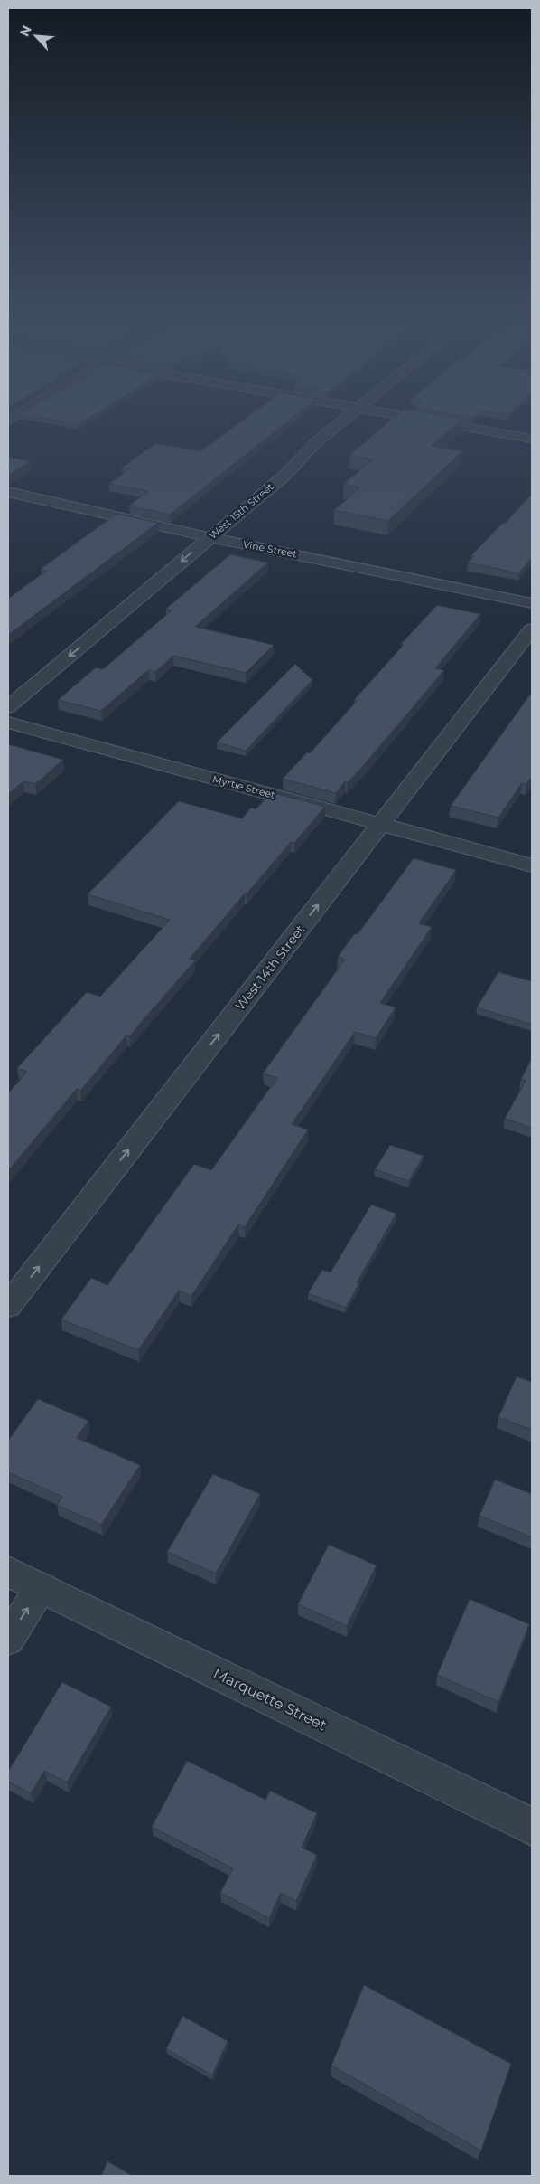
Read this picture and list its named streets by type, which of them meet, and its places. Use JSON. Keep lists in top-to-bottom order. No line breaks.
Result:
{"streets":{"street":["West 15th Street","Vine Street","Myrtle Street","West 14th Street","Marquette Street"]},"crossings":[["West 15th Street","Vine Street"],["Myrtle Street","West 14th Street"]],"one_way":["West 15th Street","West 14th Street"],"north":"top left"}
